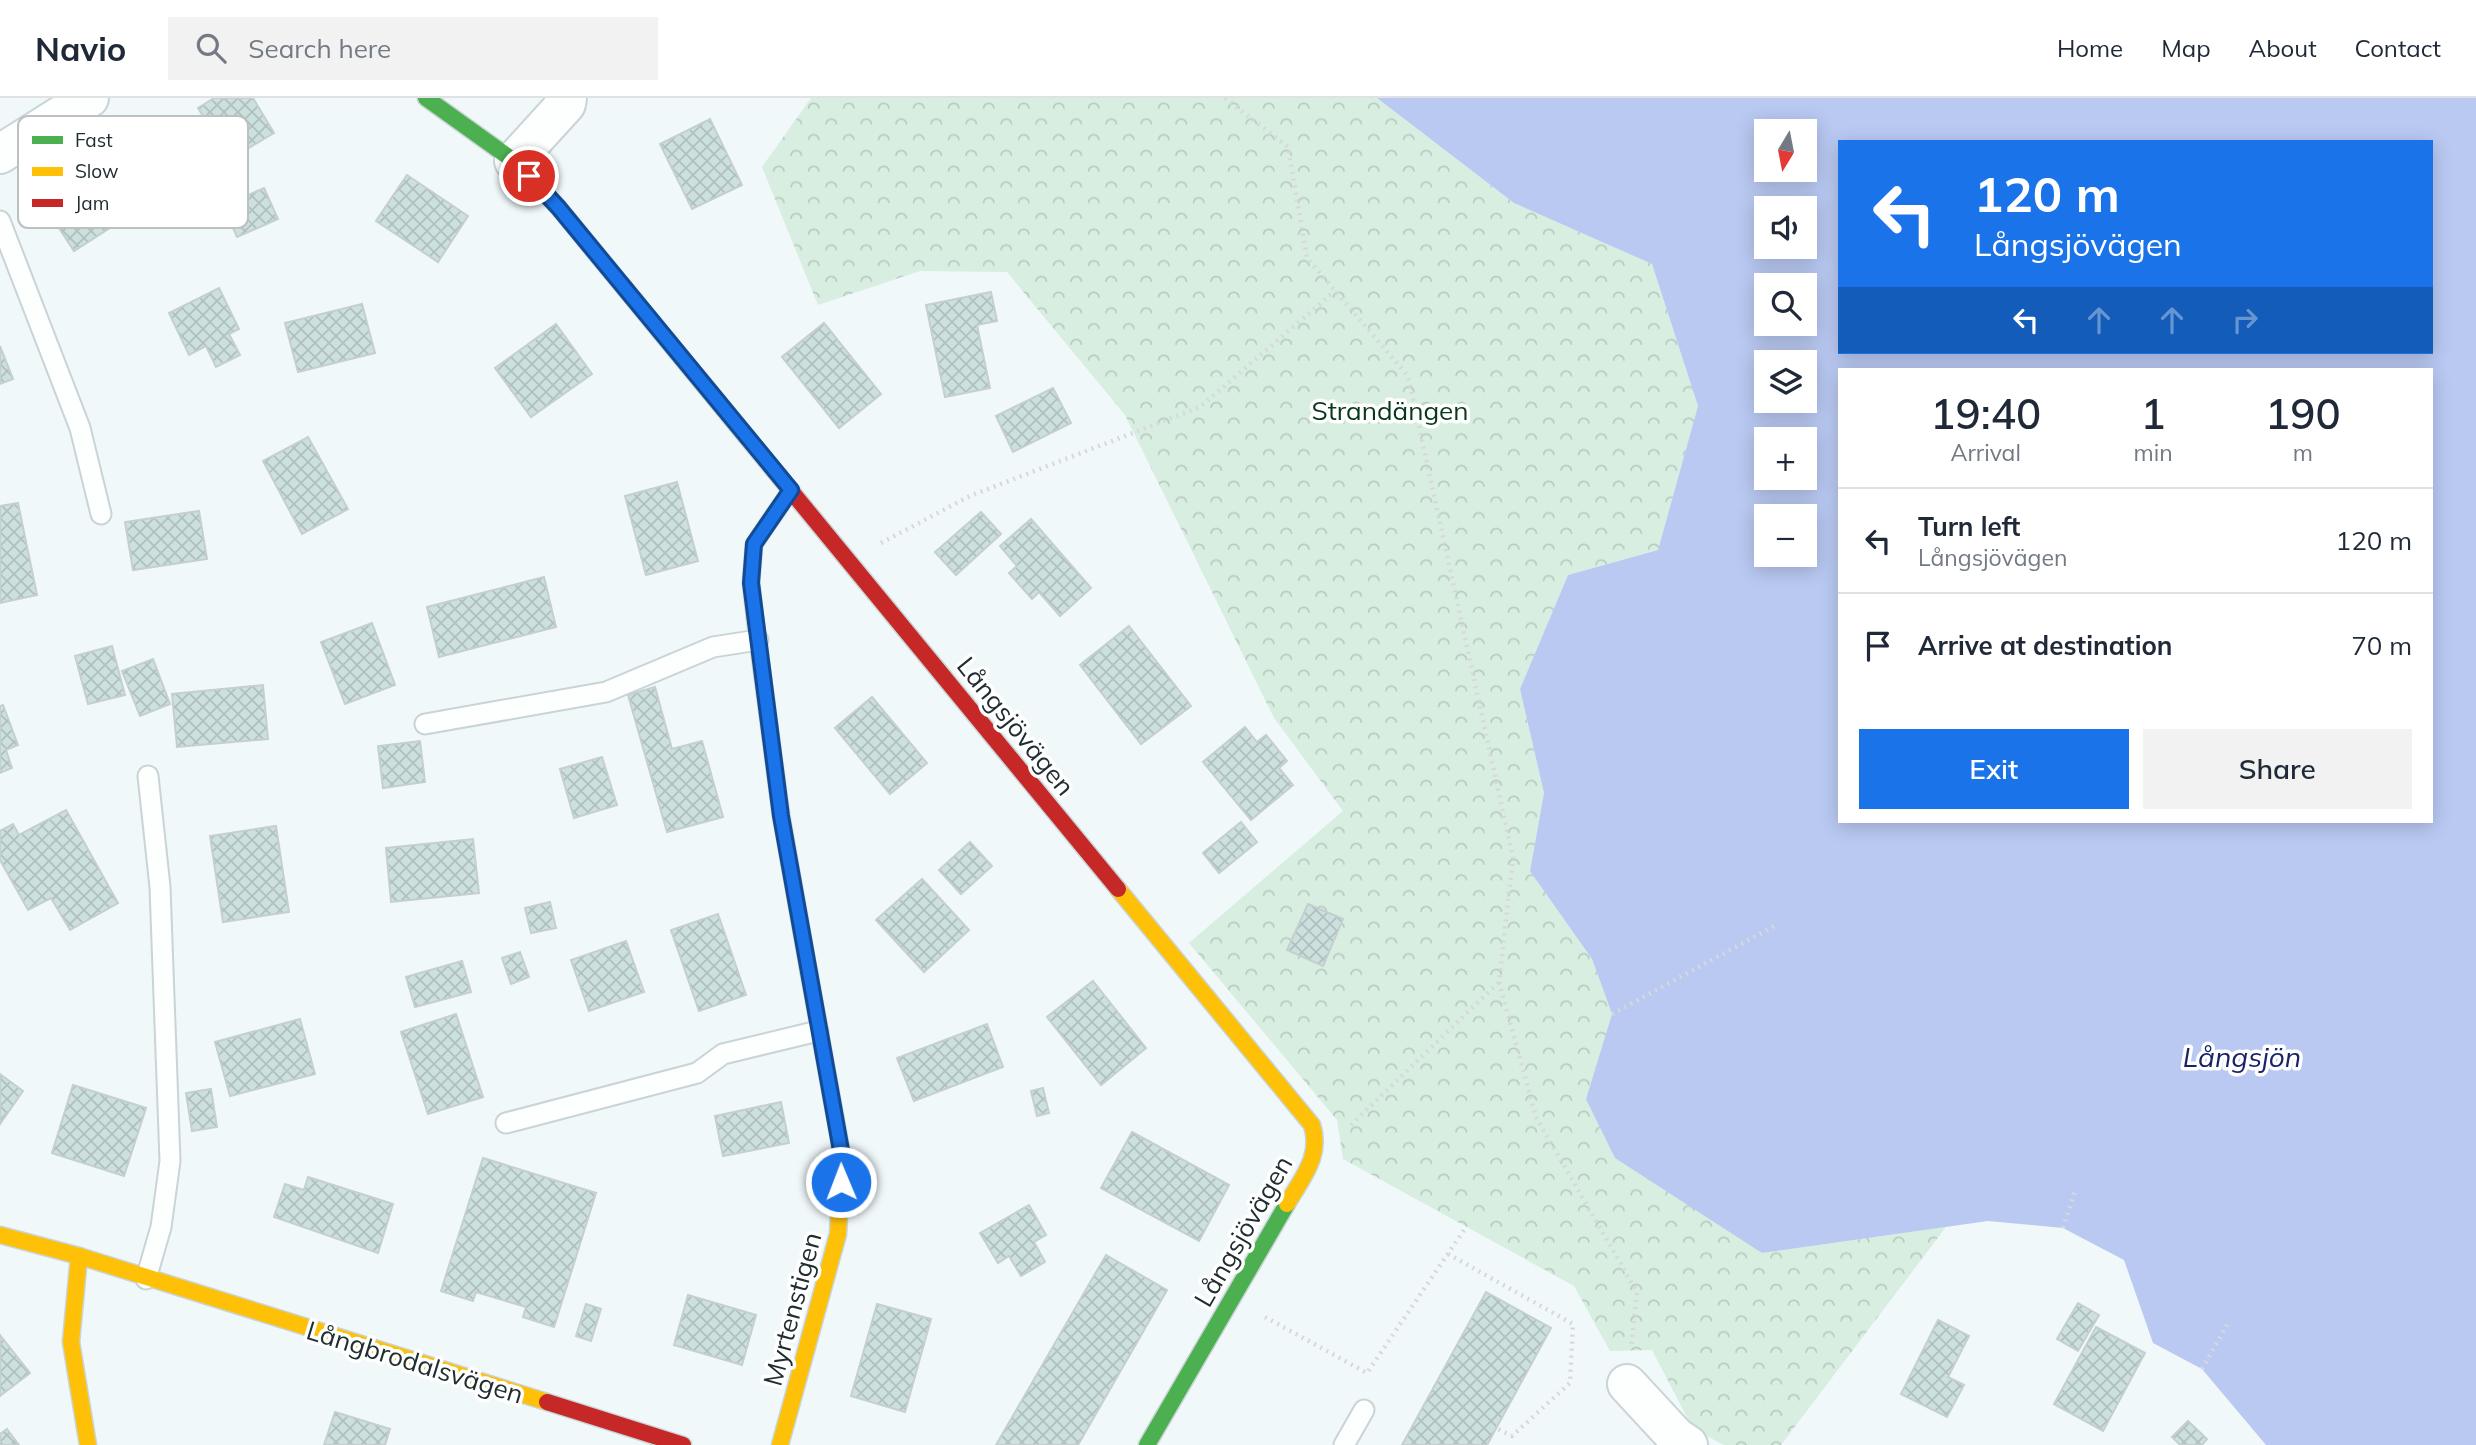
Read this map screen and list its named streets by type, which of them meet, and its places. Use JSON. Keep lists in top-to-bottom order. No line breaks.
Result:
{"streets":{"street":["Långsjövägen","Myrtenstigen","Långbrodalsvägen"]},"crossings":[["Långsjövägen","Myrtenstigen"]],"water":["Långsjön"],"parks":["Strandängen"],"legend":["Fast","Slow","Jam"],"north":"bottom","page":{"header":"Navio","search":"Search here","nav":["Home","Map","About","Contact"],"map_buttons":["+","−"],"turn":["120 m","Långsjövägen"],"eta":["19:40","Arrival","1","min","190","m"],"list":[{"name":"Turn left","note":"Långsjövägen","value":"120 m"},{"name":"Arrive at destination","value":"70 m"}],"buttons":["Exit","Share"]}}
